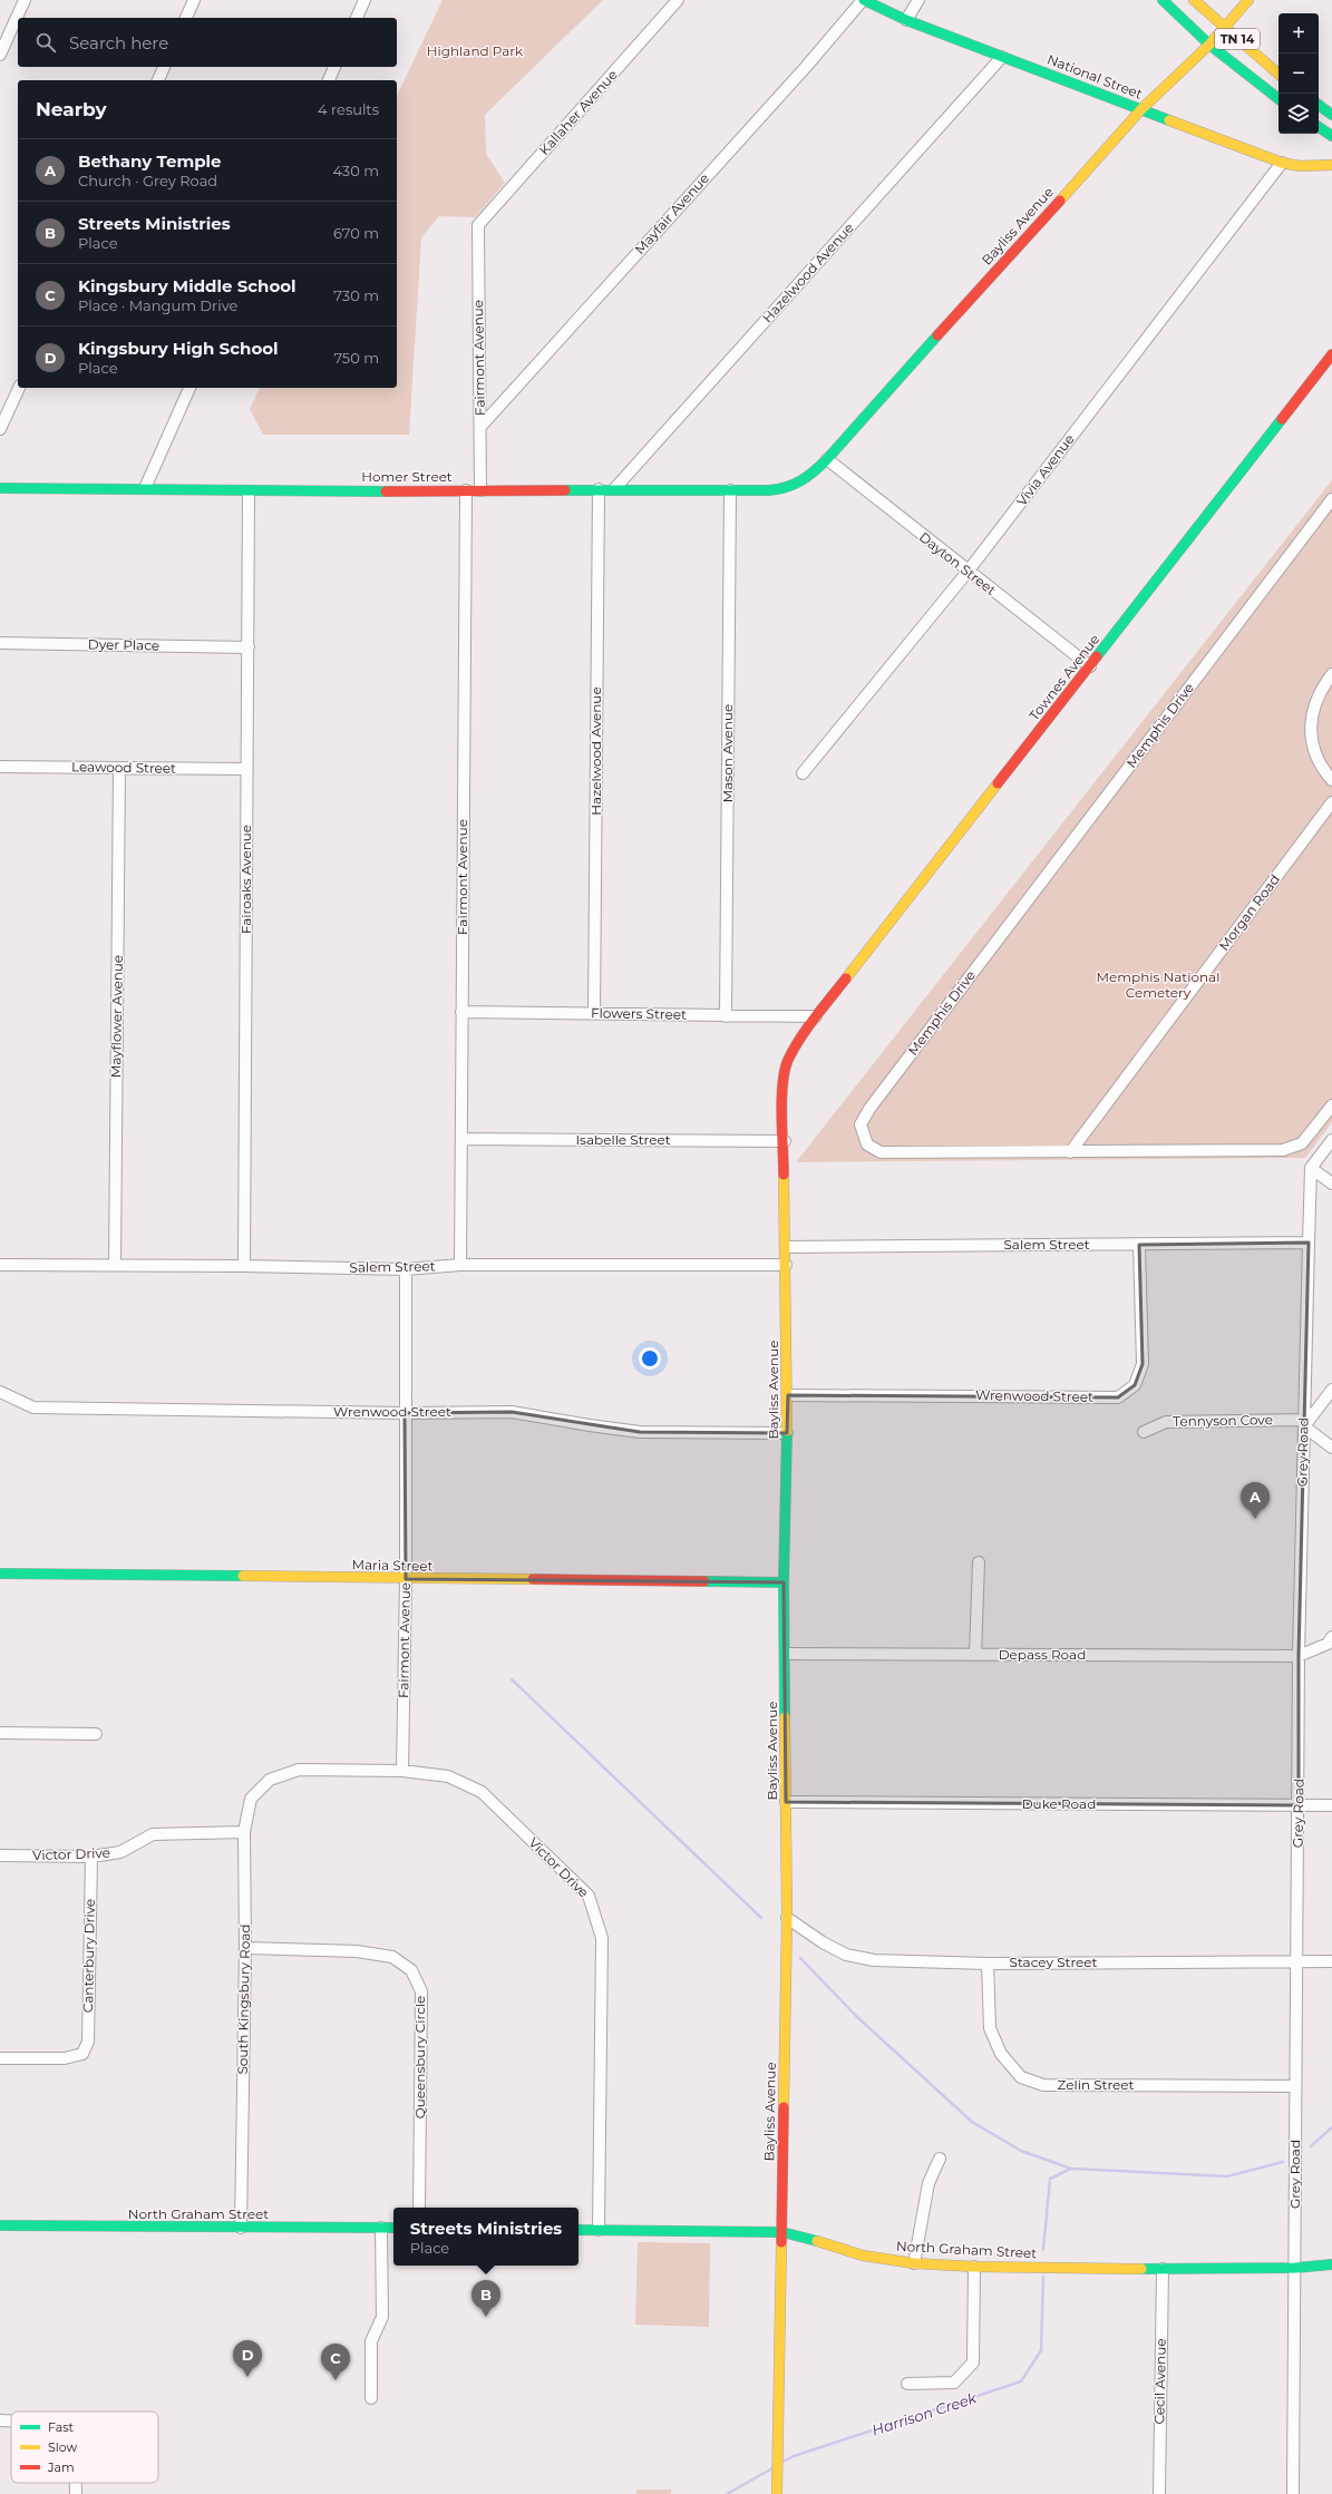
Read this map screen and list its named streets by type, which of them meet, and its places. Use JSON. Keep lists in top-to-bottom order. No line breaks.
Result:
{"streets":{"street":["TN 14","National Street","Kallaher Avenue","Mayfair Avenue","Bayliss Avenue","Hazelwood Avenue","Fairmont Avenue","Vivia Avenue","Homer Street","Dayton Street","Dyer Place","Townes Avenue","Memphis Drive","Mason Avenue","Leawood Street","Fairoaks Avenue","Morgan Road","Flowers Street","Mayflower Avenue","Isabelle Street","Salem Street","Wrenwood Street","Tennyson Cove","Grey Road","Maria Street","Depass Road","Duke Road","Victor Drive","Canterbury Drive","Stacey Street","South Kingsbury Road","Queensbury Circle","Zelin Street","North Graham Street","Cecil Avenue"]},"crossings":[["TN 14","Bayliss Avenue"],["National Street","Mayfair Avenue"],["National Street","Bayliss Avenue"],["National Street","Hazelwood Avenue"],["National Street","Vivia Avenue"],["Kallaher Avenue","Fairmont Avenue"],["Mayfair Avenue","Fairmont Avenue"],["Bayliss Avenue","Homer Street"],["Bayliss Avenue","Dayton Street"],["Bayliss Avenue","Townes Avenue"],["Bayliss Avenue","Flowers Street"],["Bayliss Avenue","Isabelle Street"],["Bayliss Avenue","Salem Street"],["Bayliss Avenue","Wrenwood Street"],["Bayliss Avenue","Maria Street"],["Bayliss Avenue","Depass Road"],["Bayliss Avenue","Duke Road"],["Bayliss Avenue","Stacey Street"],["Bayliss Avenue","North Graham Street"],["Hazelwood Avenue","Homer Street"],["Hazelwood Avenue","Flowers Street"],["Fairmont Avenue","Homer Street"],["Fairmont Avenue","Flowers Street"],["Fairmont Avenue","Isabelle Street"],["Fairmont Avenue","Salem Street"],["Fairmont Avenue","Wrenwood Street"],["Fairmont Avenue","Maria Street"],["Fairmont Avenue","Victor Drive"],["Vivia Avenue","Dayton Street"],["Homer Street","Mason Avenue"],["Homer Street","Fairoaks Avenue"],["Dayton Street","Townes Avenue"],["Dyer Place","Fairoaks Avenue"],["Townes Avenue","Flowers Street"],["Memphis Drive","Morgan Road"],["Mason Avenue","Flowers Street"],["Leawood Street","Fairoaks Avenue"],["Leawood Street","Mayflower Avenue"],["Fairoaks Avenue","Salem Street"],["Mayflower Avenue","Salem Street"],["Salem Street","Wrenwood Street"],["Salem Street","Grey Road"],["Tennyson Cove","Grey Road"],["Grey Road","Depass Road"],["Grey Road","Duke Road"],["Grey Road","Stacey Street"],["Grey Road","Zelin Street"],["Grey Road","North Graham Street"],["Victor Drive","Canterbury Drive"],["Victor Drive","South Kingsbury Road"],["Victor Drive","North Graham Street"],["Stacey Street","Zelin Street"],["South Kingsbury Road","Queensbury Circle"],["South Kingsbury Road","North Graham Street"],["North Graham Street","Cecil Avenue"]],"water":["Harrison Creek"],"parks":["Highland Park","Memphis National Cemetery"],"legend":["Fast","Slow","Jam"],"page":{"map_buttons":["+","−"],"search":"Search here","heading":["Nearby","4 results"],"list":[{"mark":"A","name":"Bethany Temple","note":"Church · Grey Road","value":"430 m"},{"mark":"B","name":"Streets Ministries","note":"Place","value":"670 m"},{"mark":"C","name":"Kingsbury Middle School","note":"Place · Mangum Drive","value":"730 m"},{"mark":"D","name":"Kingsbury High School","note":"Place","value":"750 m"}],"pins":["A","B","D","C"],"popup":["Streets Ministries","Place"]}}
